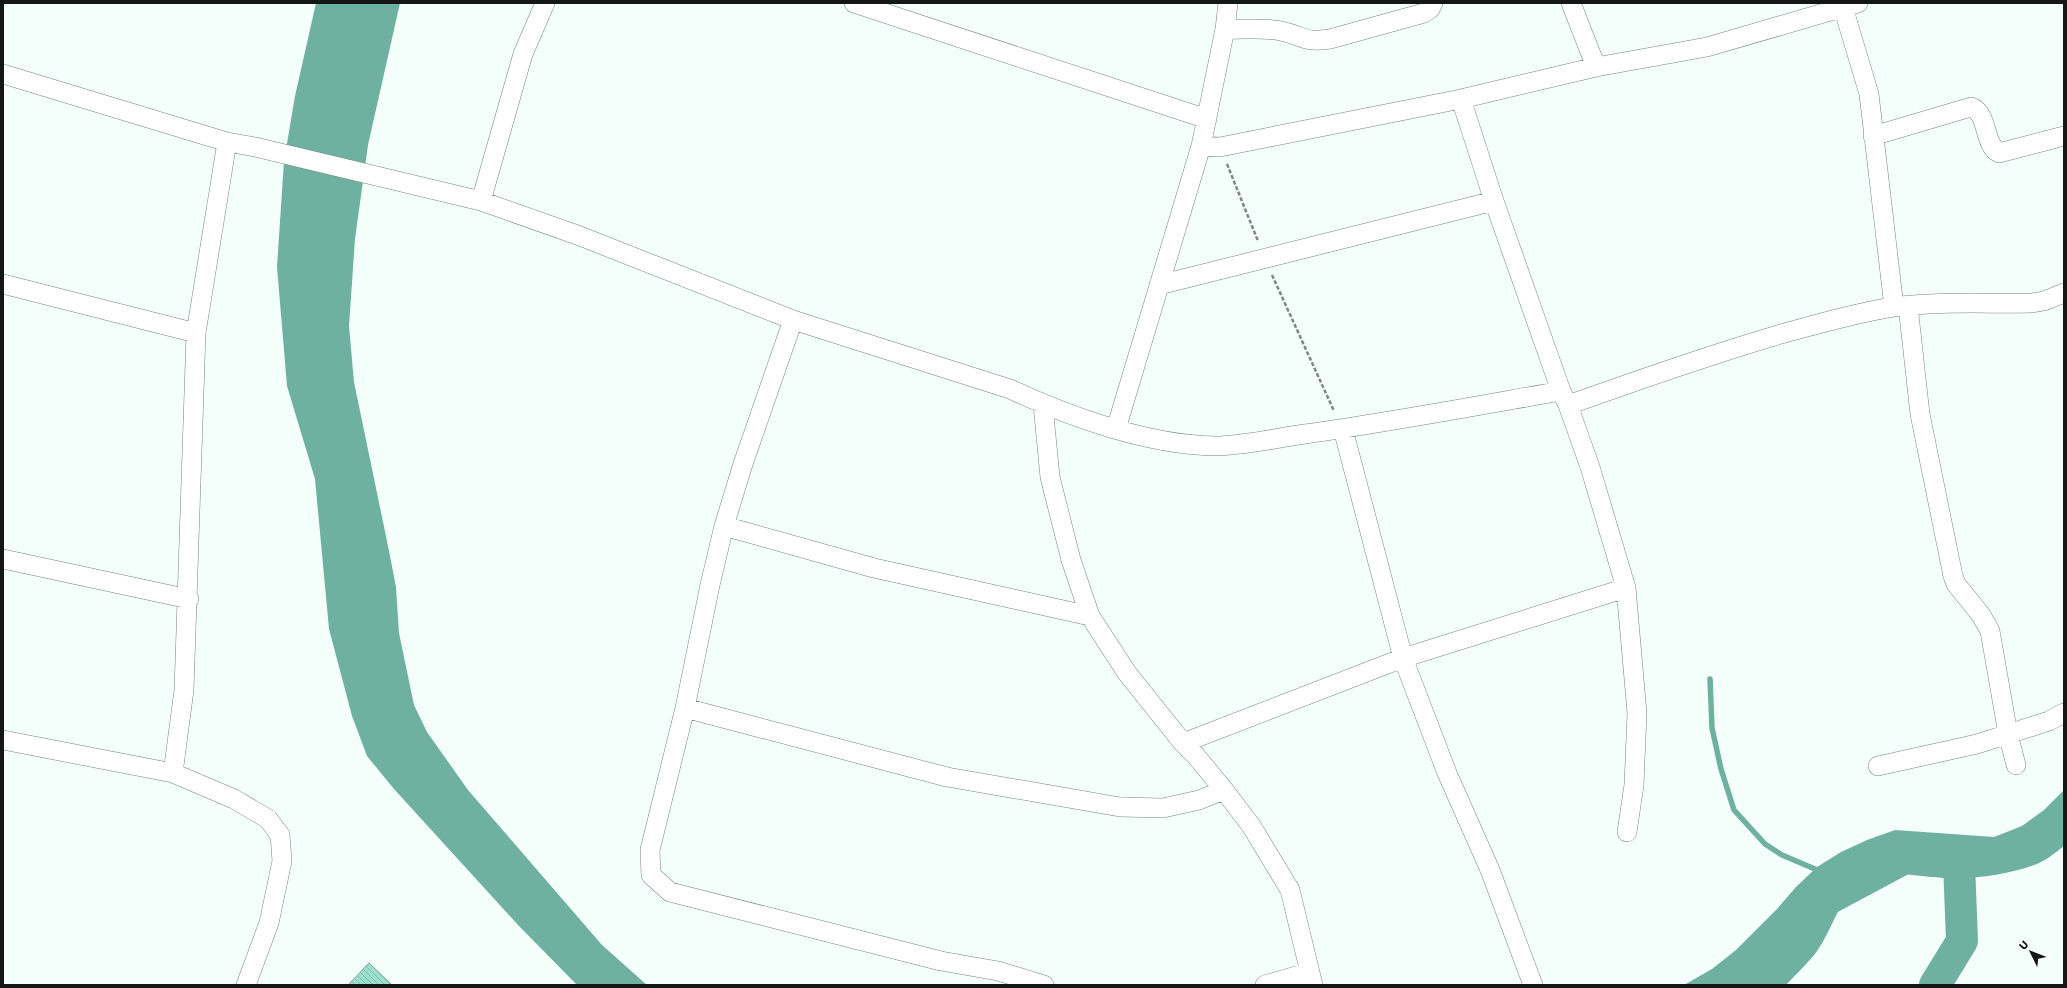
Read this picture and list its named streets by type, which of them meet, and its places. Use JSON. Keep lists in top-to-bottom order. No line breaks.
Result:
{"north":"top left"}
